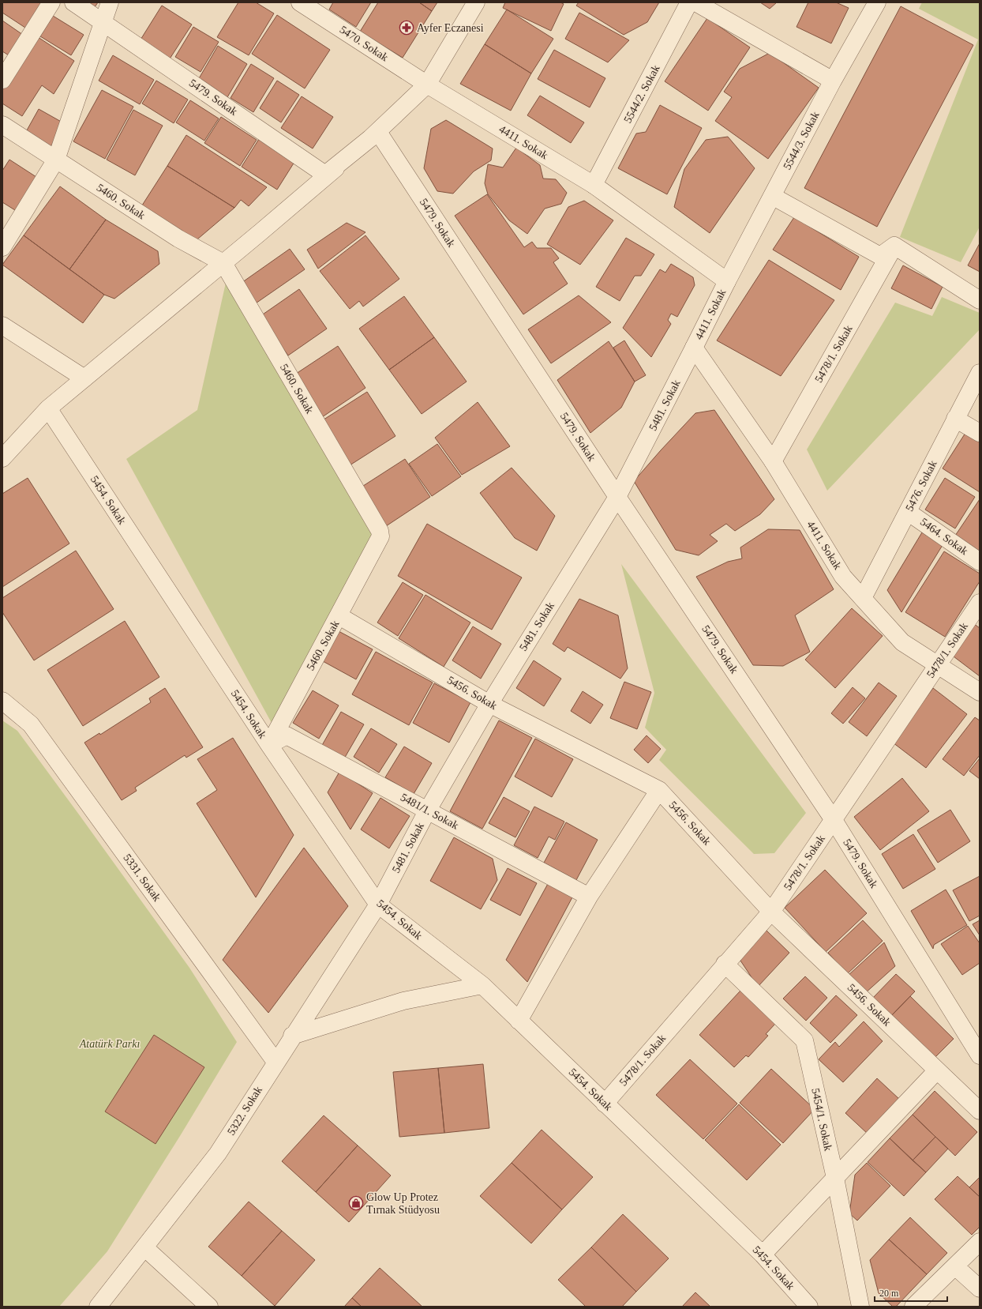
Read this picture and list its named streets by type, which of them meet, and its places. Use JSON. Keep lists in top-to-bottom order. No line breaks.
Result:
{"streets":{"street":["5470. Sokak","5544/2. Sokak","5479. Sokak","5544/3. Sokak","4411. Sokak","5460. Sokak","5478/1. Sokak","5481. Sokak","5476. Sokak","5454. Sokak","5464. Sokak","5456. Sokak","5481/1. Sokak","5331. Sokak","5322. Sokak","5454/1. Sokak"]},"crossings":[["5470. Sokak","4411. Sokak"],["5544/2. Sokak","4411. Sokak"],["5479. Sokak","5478/1. Sokak"],["5479. Sokak","5481. Sokak"],["5544/3. Sokak","4411. Sokak"],["4411. Sokak","5478/1. Sokak"],["4411. Sokak","5481. Sokak"],["4411. Sokak","5476. Sokak"],["5460. Sokak","5454. Sokak"],["5460. Sokak","5456. Sokak"],["5460. Sokak","5481/1. Sokak"],["5478/1. Sokak","5454. Sokak"],["5478/1. Sokak","5456. Sokak"],["5478/1. Sokak","5454/1. Sokak"],["5481. Sokak","5454. Sokak"],["5481. Sokak","5456. Sokak"],["5481. Sokak","5481/1. Sokak"],["5481. Sokak","5322. Sokak"],["5476. Sokak","5464. Sokak"],["5454. Sokak","5481/1. Sokak"],["5454. Sokak","5322. Sokak"],["5331. Sokak","5322. Sokak"]],"parks":["Atatürk Parkı"],"places":{"pharmacy":["Ayfer Eczanesi"],"shop":["Glow Up Protez Tırnak Stüdyosu"]},"scale_bar":"20 m"}
